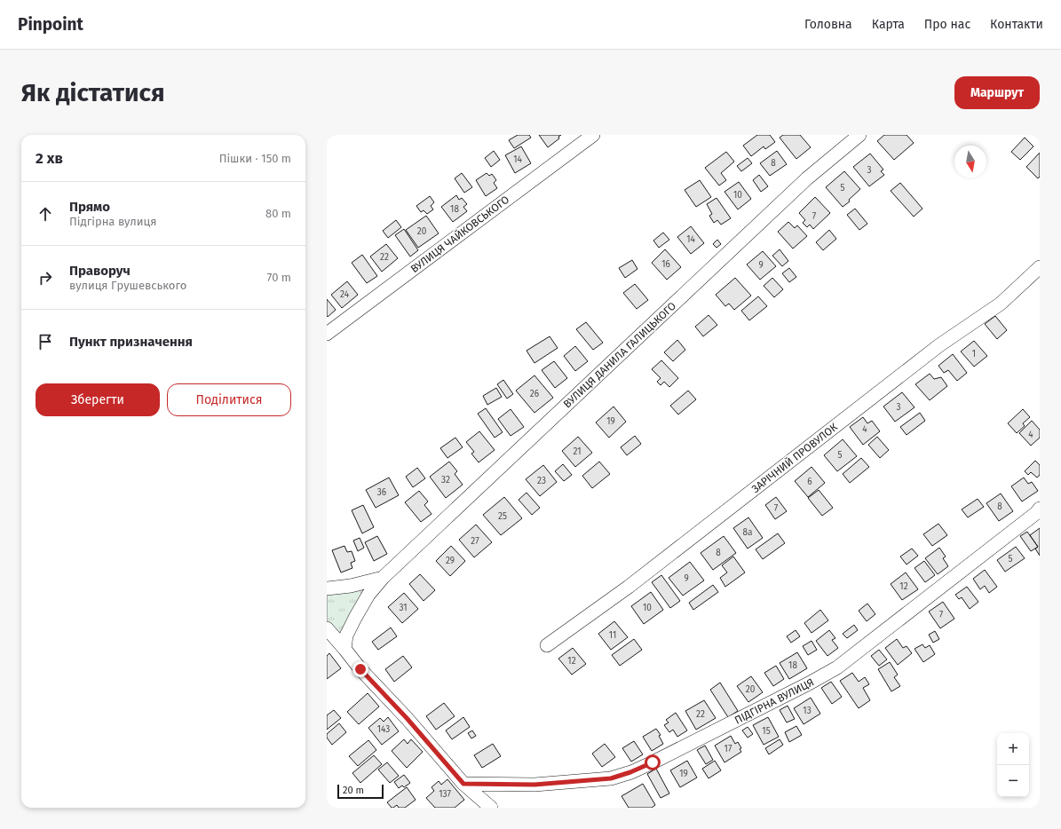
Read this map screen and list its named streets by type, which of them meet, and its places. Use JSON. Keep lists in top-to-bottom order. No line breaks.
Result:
{"streets":{"street":["ВУЛИЦЯ ЧАЙКОВСЬКОГО","ВУЛИЦЯ ДАНИЛА ГАЛИЦЬКОГО","ЗАРІЧНИЙ ПРОВУЛОК","ПІДГІРНА ВУЛИЦЯ"]},"house_numbers":["14","8","3","5","10","18","7","20","14","22","16","9","24","1","26","3","19","4","4","21","5","32","23","6","36","8","7","25","8а","27","8","5","29","9","12","31","10","7","11","12","18","20","13","22","143","15","17","19","137"],"scale_bar":"20 m","north":"bottom","page":{"header":"Pinpoint","nav":["Головна","Карта","Про нас","Контакти"],"buttons":["Маршрут",["Зберегти","Поділитися"]],"title":"Як дістатися","heading":["2 хв","Пішки · 150 m"],"list":[["Прямо","Підгірна вулиця","80 m"],["Праворуч","вулиця Грушевського","70 m"],"Пункт призначення"],"map_buttons":["+","−"],"scale":"20 m"}}
